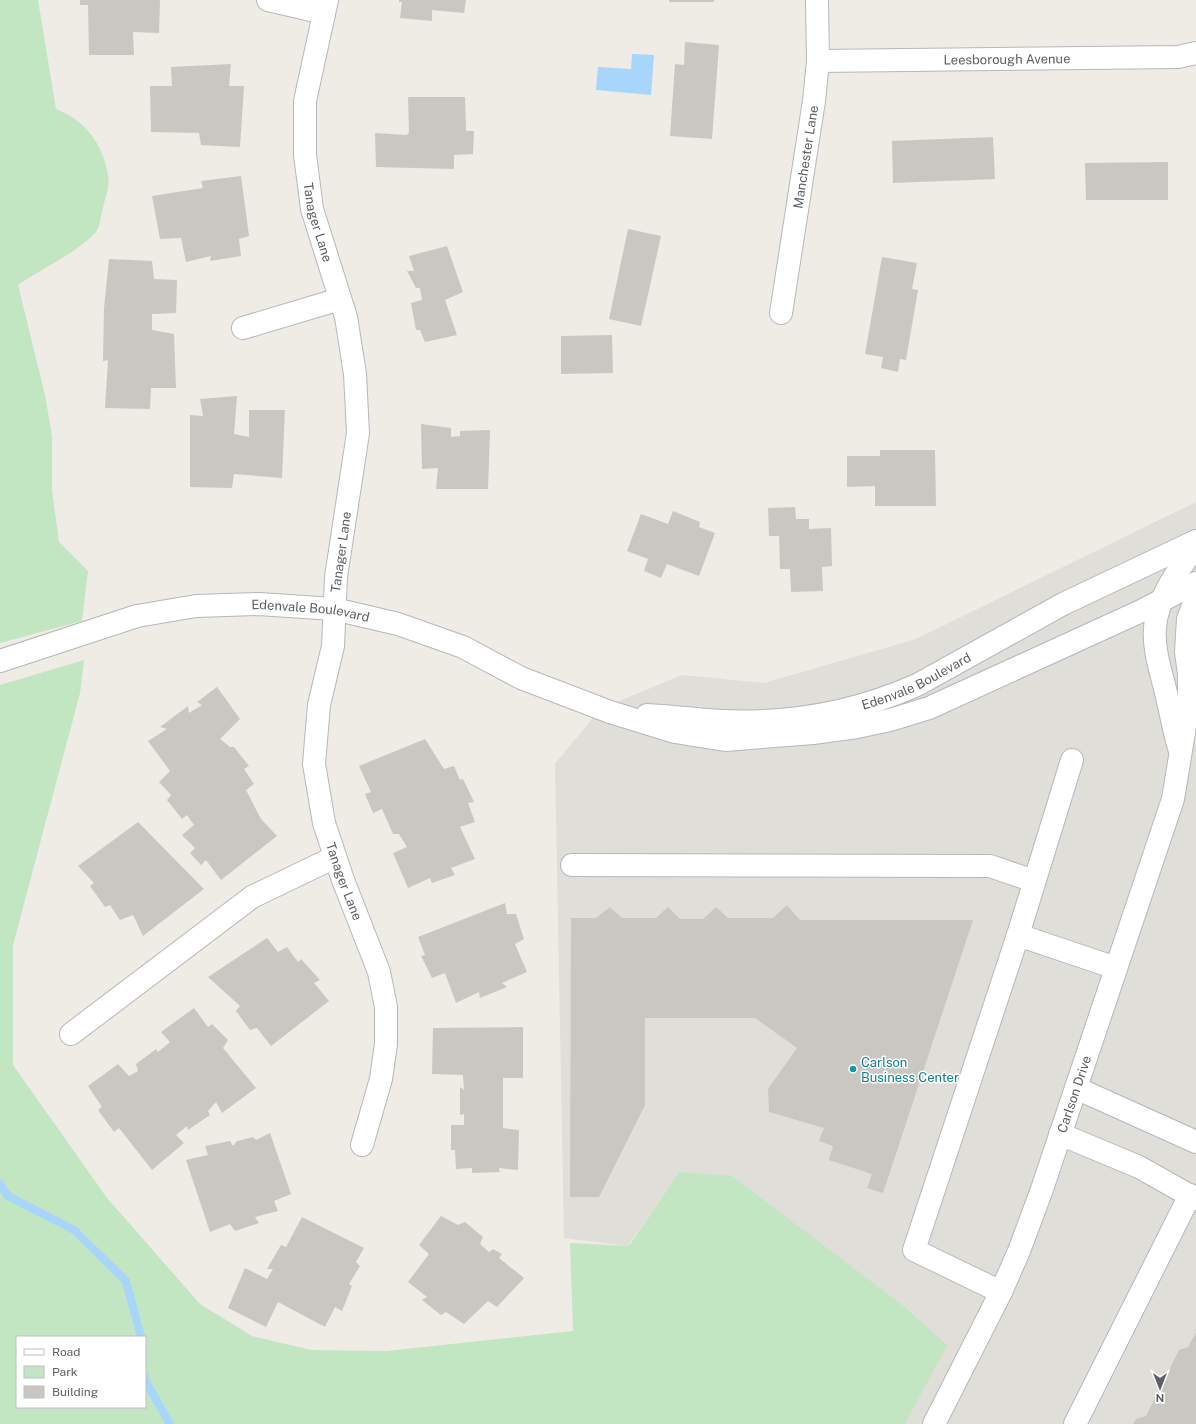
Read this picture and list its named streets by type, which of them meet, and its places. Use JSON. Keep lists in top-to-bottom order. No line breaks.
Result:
{"streets":{"street":["Leesborough Avenue","Manchester Lane","Tanager Lane","Edenvale Boulevard","Carlson Drive"]},"crossings":[["Leesborough Avenue","Manchester Lane"],["Tanager Lane","Edenvale Boulevard"]],"places":["Carlson Business Center"],"legend":["Road","Park","Building"],"north":"bottom"}
